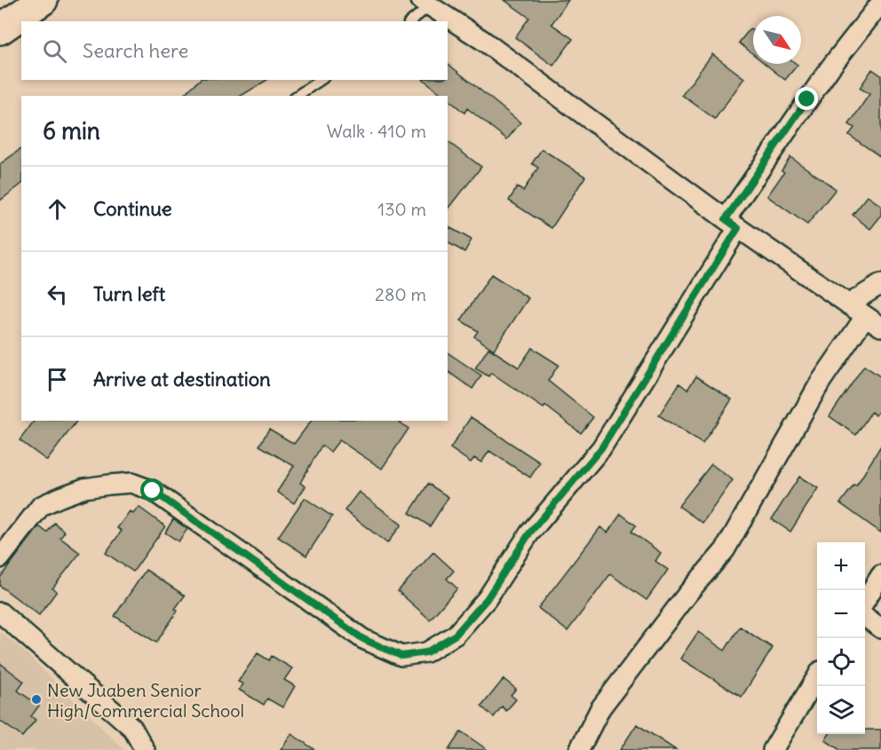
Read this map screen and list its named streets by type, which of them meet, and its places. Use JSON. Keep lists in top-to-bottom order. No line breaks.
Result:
{"places":["New Juaben Senior High/Commercial School"],"north":"bottom right","page":{"search":"Search here","heading":["6 min","Walk · 410 m"],"list":[["Continue","130 m"],["Turn left","280 m"],"Arrive at destination"],"map_buttons":["+","−"]}}
